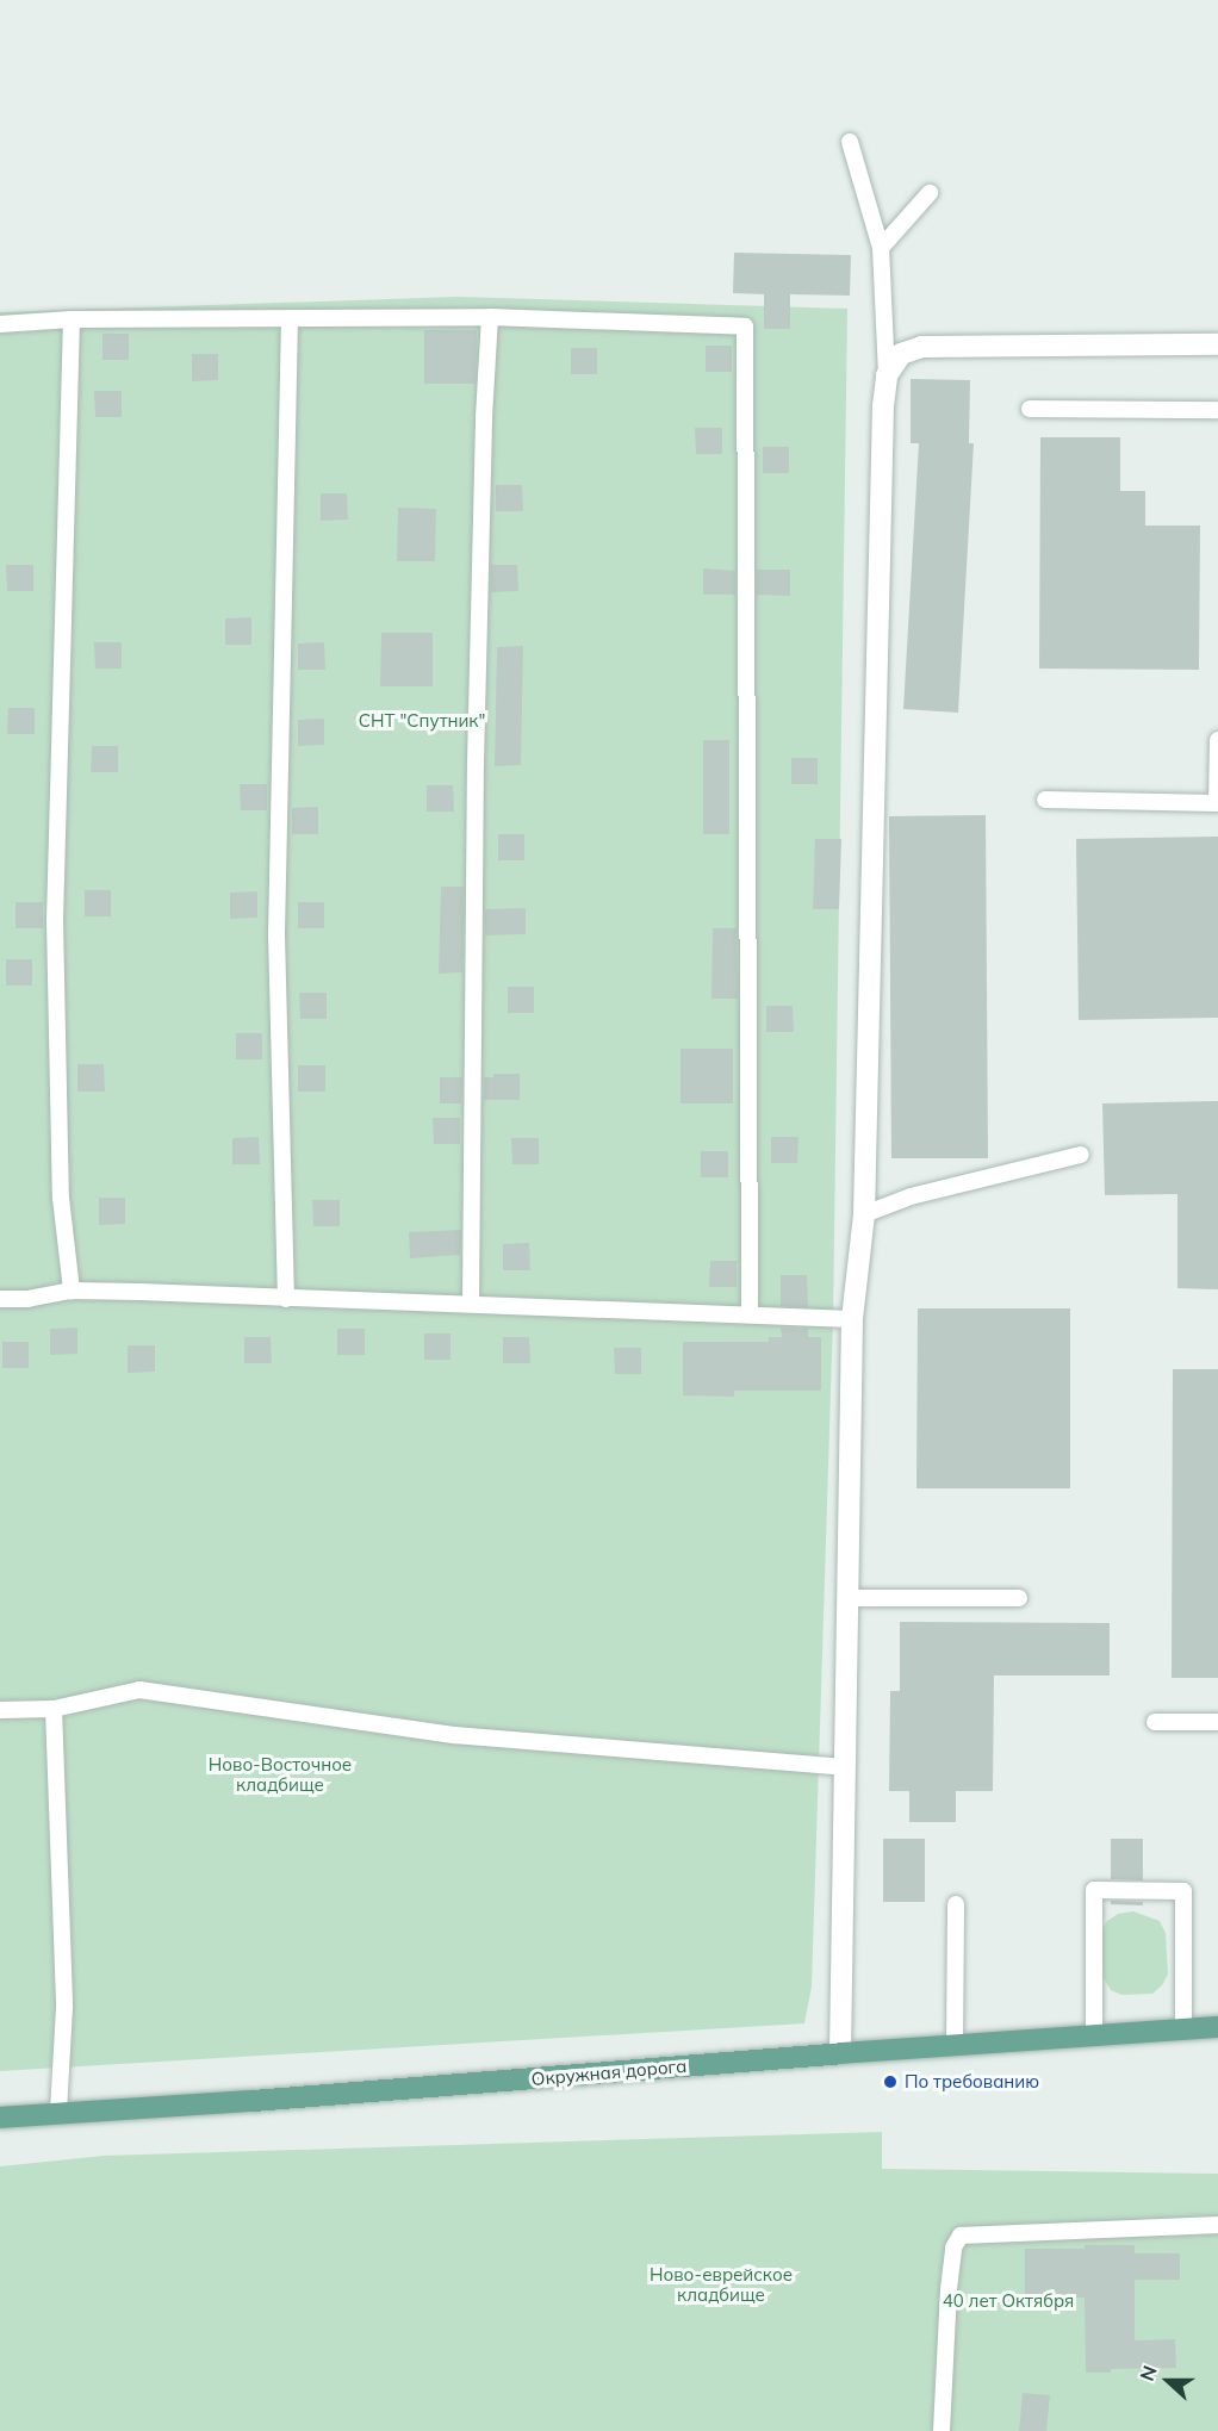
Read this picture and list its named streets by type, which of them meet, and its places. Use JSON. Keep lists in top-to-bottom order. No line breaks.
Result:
{"streets":{"main road":["Окружная дорога"]},"parks":["СНТ \"Спутник\"","Ново-Восточное кладбище","Ново-еврейское кладбище","40 лет Октября"],"places":["По требованию"],"north":"left"}
